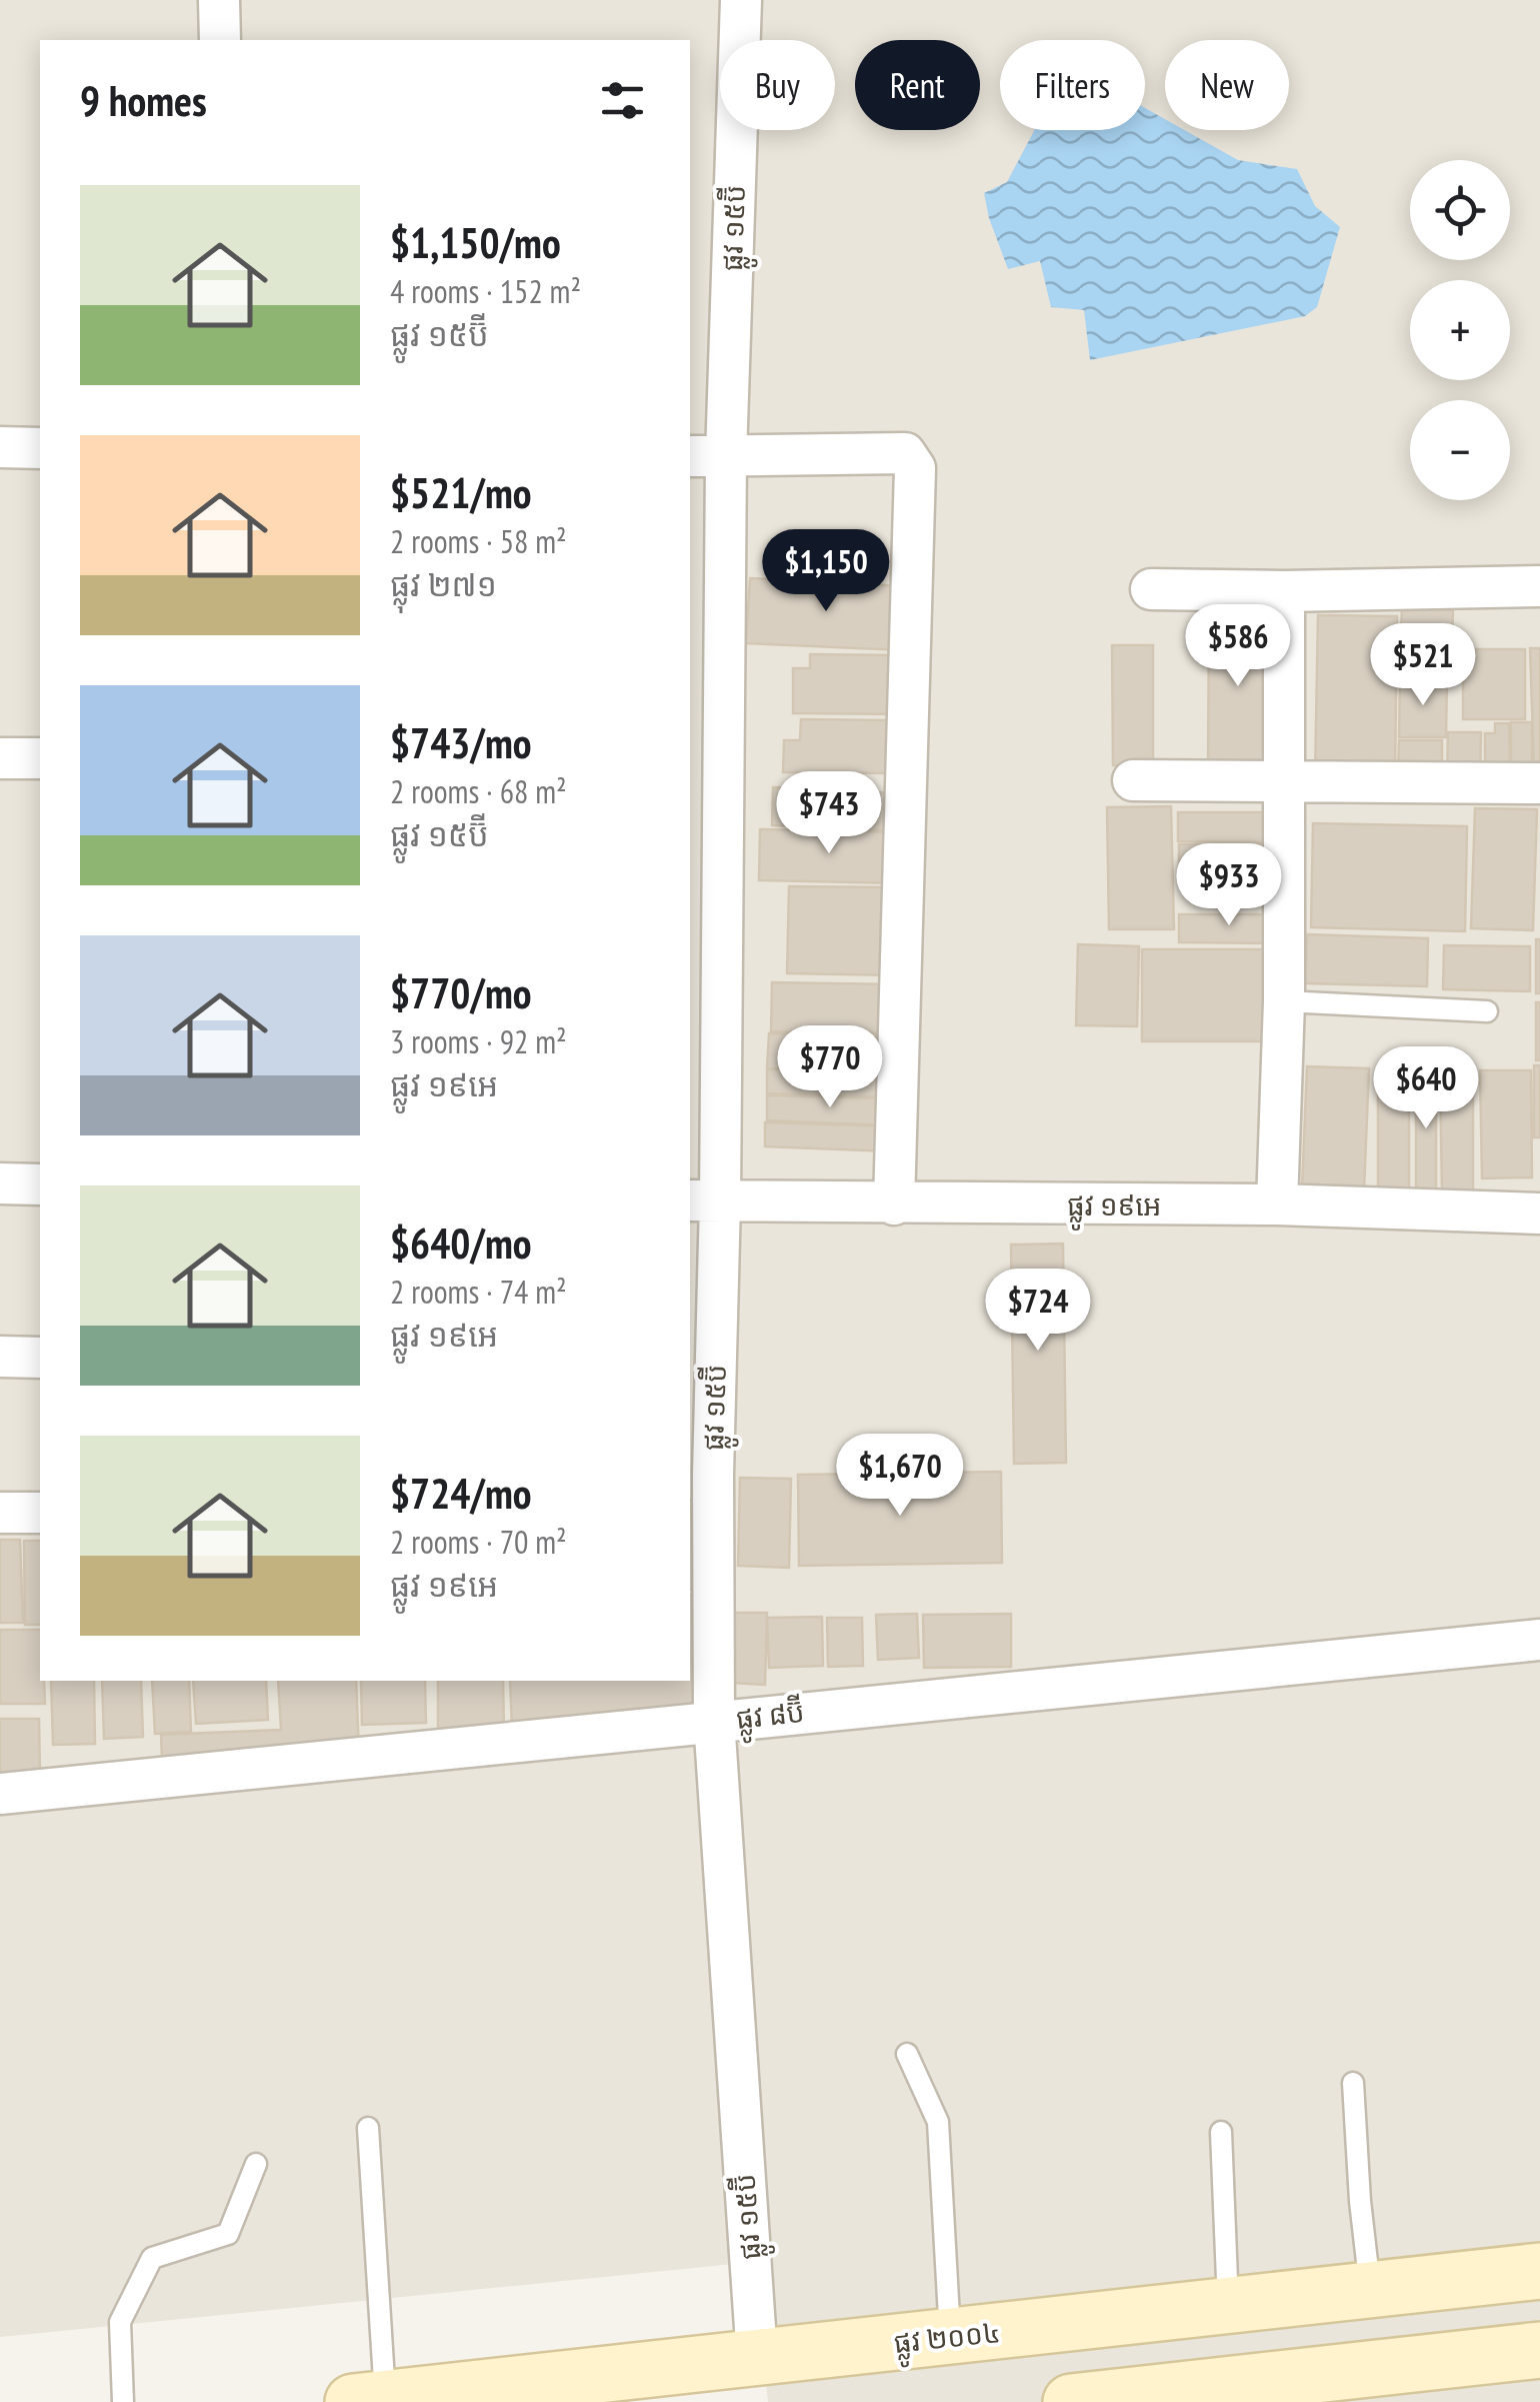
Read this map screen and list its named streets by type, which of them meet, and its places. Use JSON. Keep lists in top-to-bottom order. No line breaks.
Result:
{"streets":{"main road":["ផ្លូវ ២០០៤"],"street":["ផ្លូវ ១៥ប៊ី","ផ្លូវ ១៩អេ","ផ្លូវ ៨ប៊ី"]},"crossings":[["ផ្លូវ ១៥ប៊ី","ផ្លូវ ១៩អេ"],["ផ្លូវ ១៥ប៊ី","ផ្លូវ ៨ប៊ី"],["ផ្លូវ ១៥ប៊ី","ផ្លូវ ២០០៤"]],"page":{"chip":["Buy","Rent","Filters","New"],"heading":"9 homes","map_buttons":["+","−"],"list":[{"name":"$1,150/mo","note":"4 rooms · 152 m² · ផ្លូវ ១៥ប៊ី"},{"name":"$521/mo","note":"2 rooms · 58 m² · ផ្លុវ ២៧១"},{"name":"$743/mo","note":"2 rooms · 68 m² · ផ្លូវ ១៥ប៊ី"},{"name":"$770/mo","note":"3 rooms · 92 m² · ផ្លូវ ១៩អេ"},{"name":"$640/mo","note":"2 rooms · 74 m² · ផ្លូវ ១៩អេ"},{"name":"$724/mo","note":"2 rooms · 70 m² · ផ្លូវ ១៩អេ"}],"price":["$1,150","$586","$521","$743","$933","$770","$640","$724","$1,670"]}}
